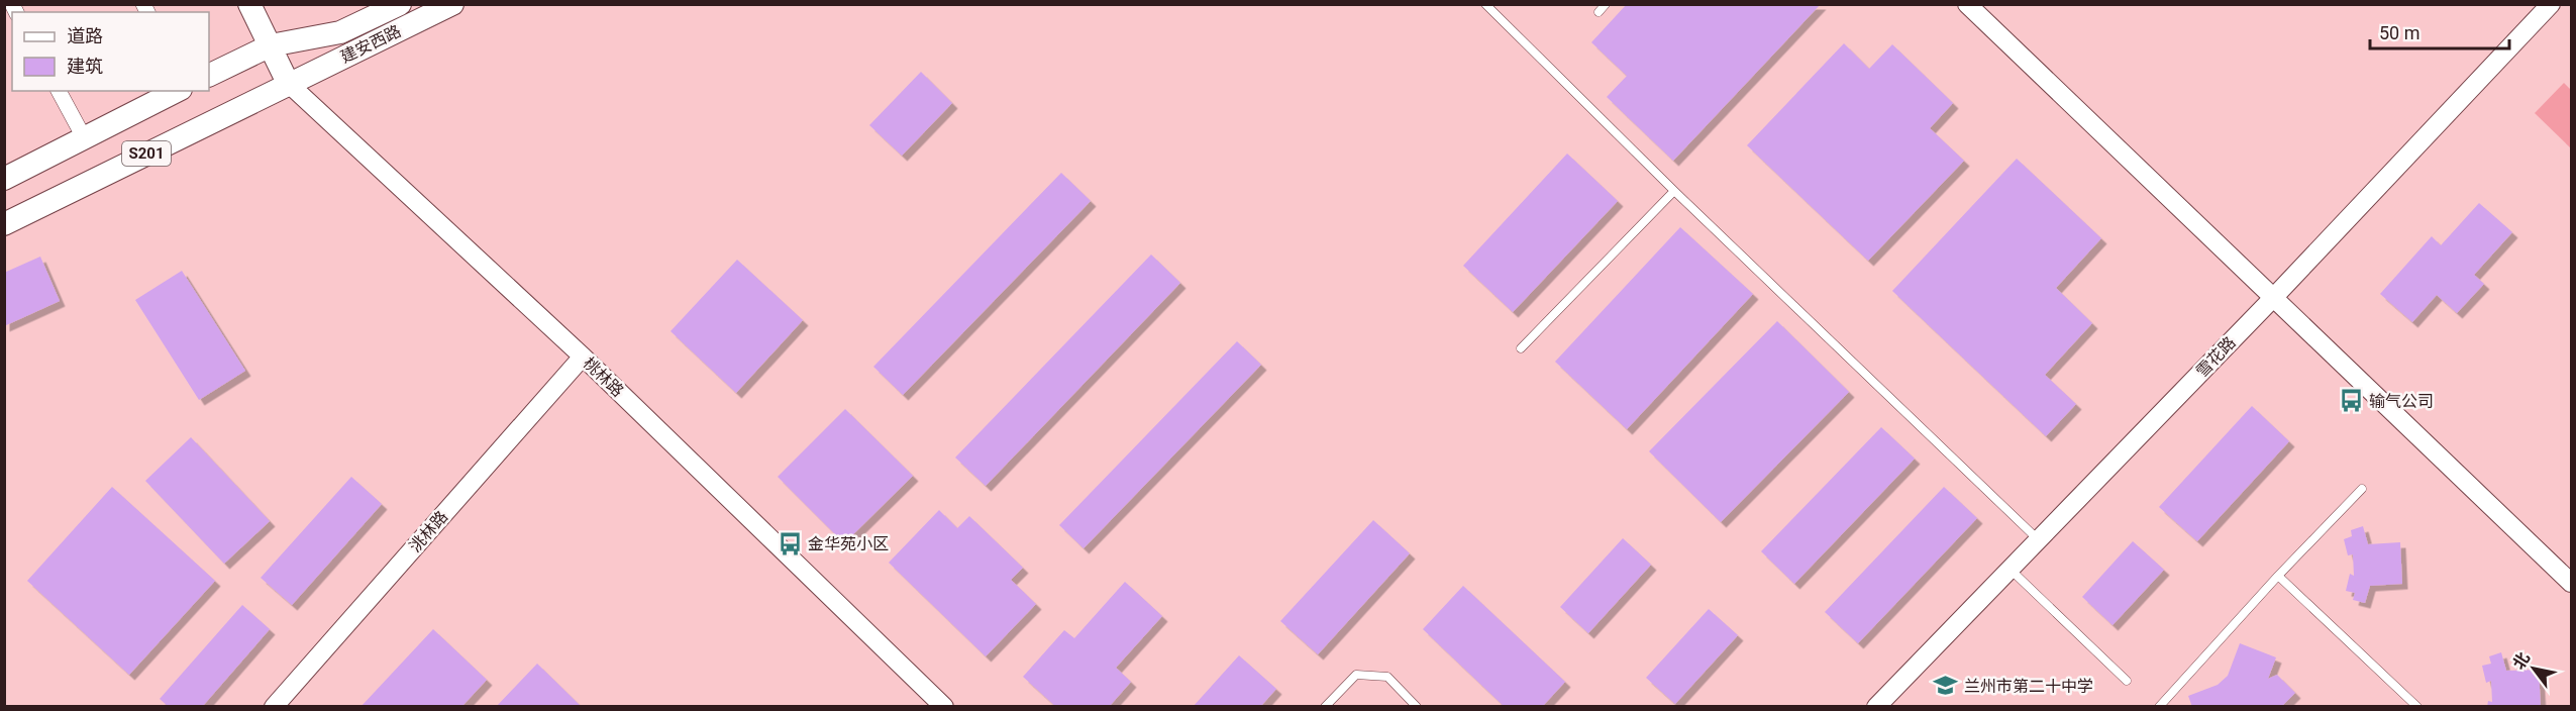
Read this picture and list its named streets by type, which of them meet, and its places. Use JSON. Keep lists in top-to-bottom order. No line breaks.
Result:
{"streets":{"main road":["建安西路","S201","桃林路"],"street":["雪花路","洮林路"]},"crossings":[["建安西路","S201"],["建安西路","桃林路"],["S201","桃林路"],["桃林路","洮林路"]],"places":{"bus stop":["输气公司","金华苑小区"],"school or university":["兰州市第二十中学"]},"legend":["道路","建筑"],"scale_bar":"50 m","north":"top left"}
